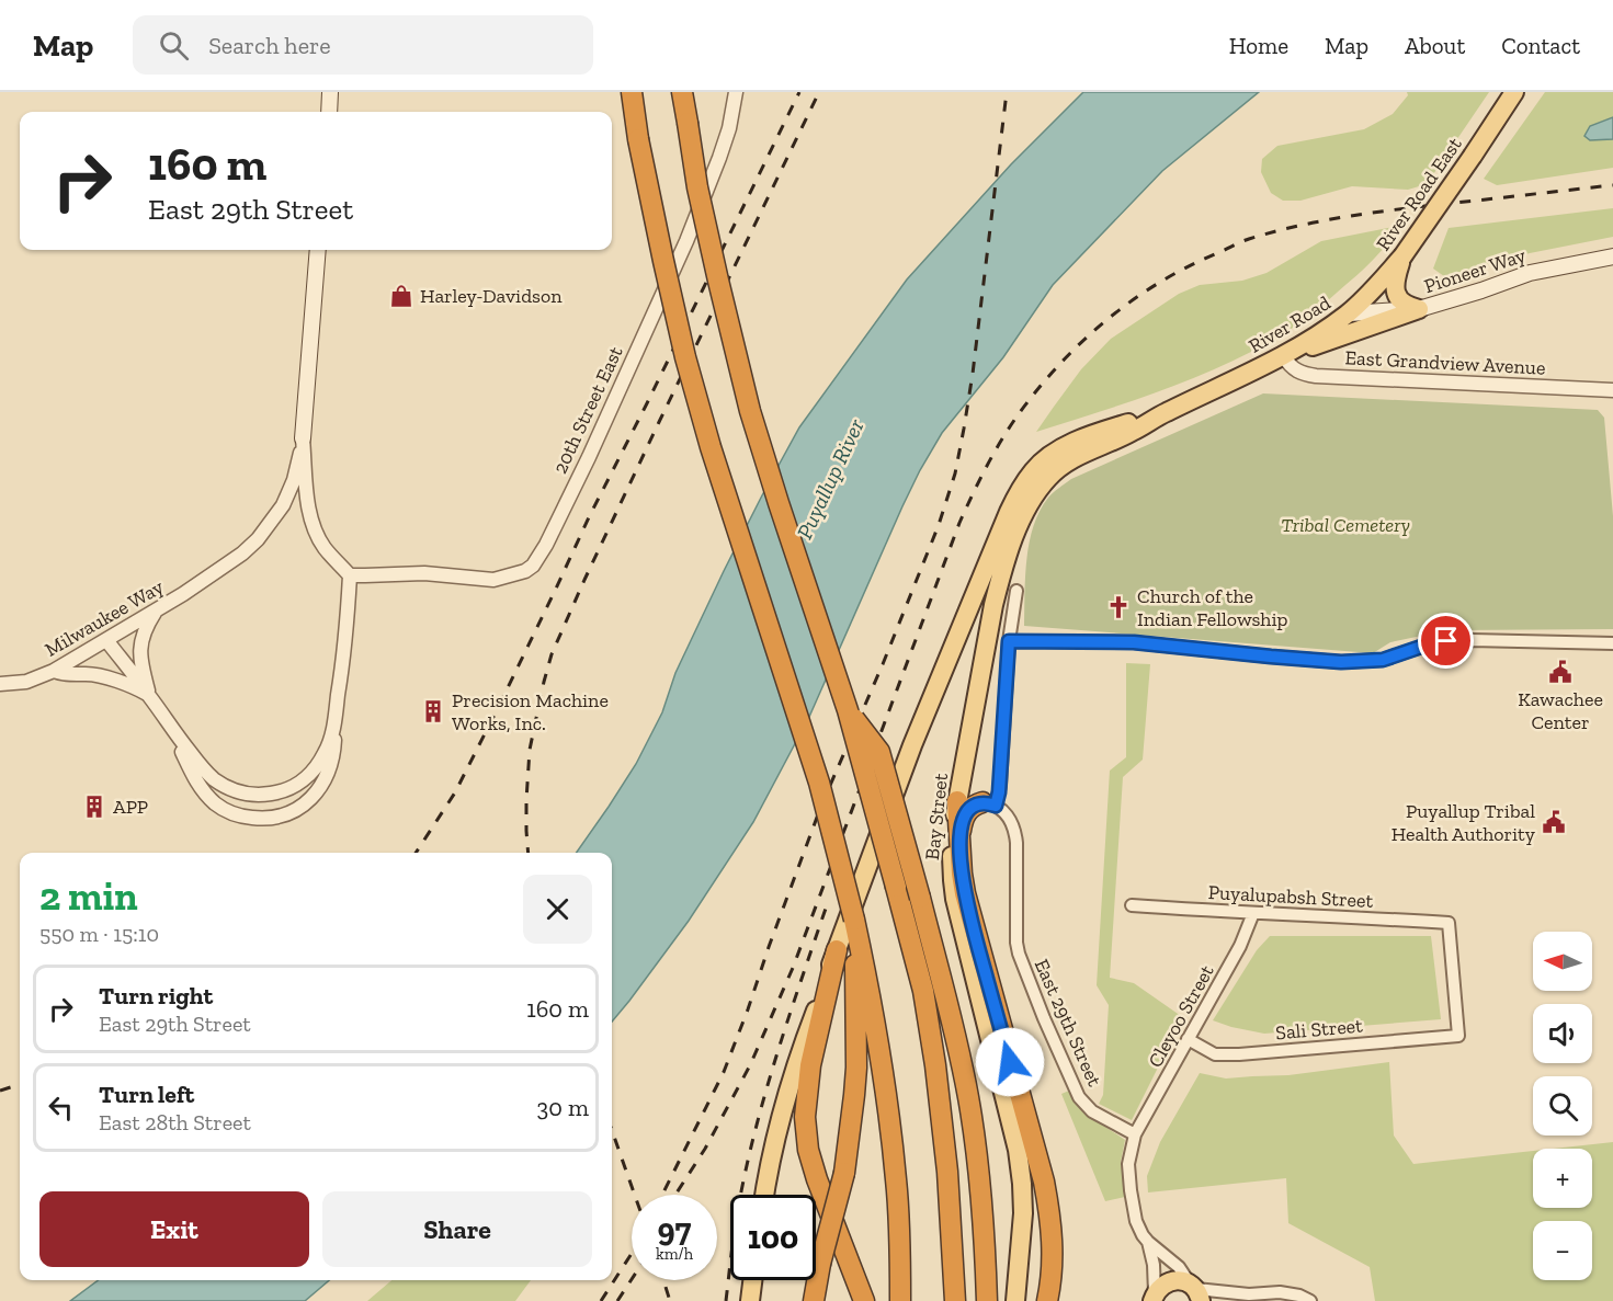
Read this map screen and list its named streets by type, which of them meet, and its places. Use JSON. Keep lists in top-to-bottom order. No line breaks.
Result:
{"streets":{"main road":["River Road East","Pioneer Way","River Road","Bay Street"],"street":["East Grandview Avenue","20th Street East","Milwaukee Way","Puyalupabsh Street","Cleyoo Street","East 29th Street","Sali Street"]},"crossings":[["River Road East","Pioneer Way"],["River Road East","River Road"],["Pioneer Way","River Road"],["River Road","East Grandview Avenue"],["River Road","Bay Street"],["Puyalupabsh Street","Cleyoo Street"],["Puyalupabsh Street","Sali Street"],["Cleyoo Street","East 29th Street"],["Cleyoo Street","Sali Street"]],"water":["Puyallup River"],"parks":["Tribal Cemetery"],"places":{"shop":["Harley-Davidson"],"church":["Church of the Indian Fellowship"],"public building":["Kawachee Center","Puyallup Tribal Health Authority"],"building":["Precision Machine Works, Inc.","APP"]},"north":"left","page":{"header":"Map","search":"Search here","nav":["Home","Map","About","Contact"],"turn":["160 m","East 29th Street"],"heading":["2 min","550 m · 15:10"],"map_buttons":["+","−"],"list":[{"name":"Turn right","note":"East 29th Street","value":"160 m"},{"name":"Turn left","note":"East 28th Street","value":"30 m"}],"buttons":["Exit","Share"],"speed":"97 km/h","limit":"100"}}
